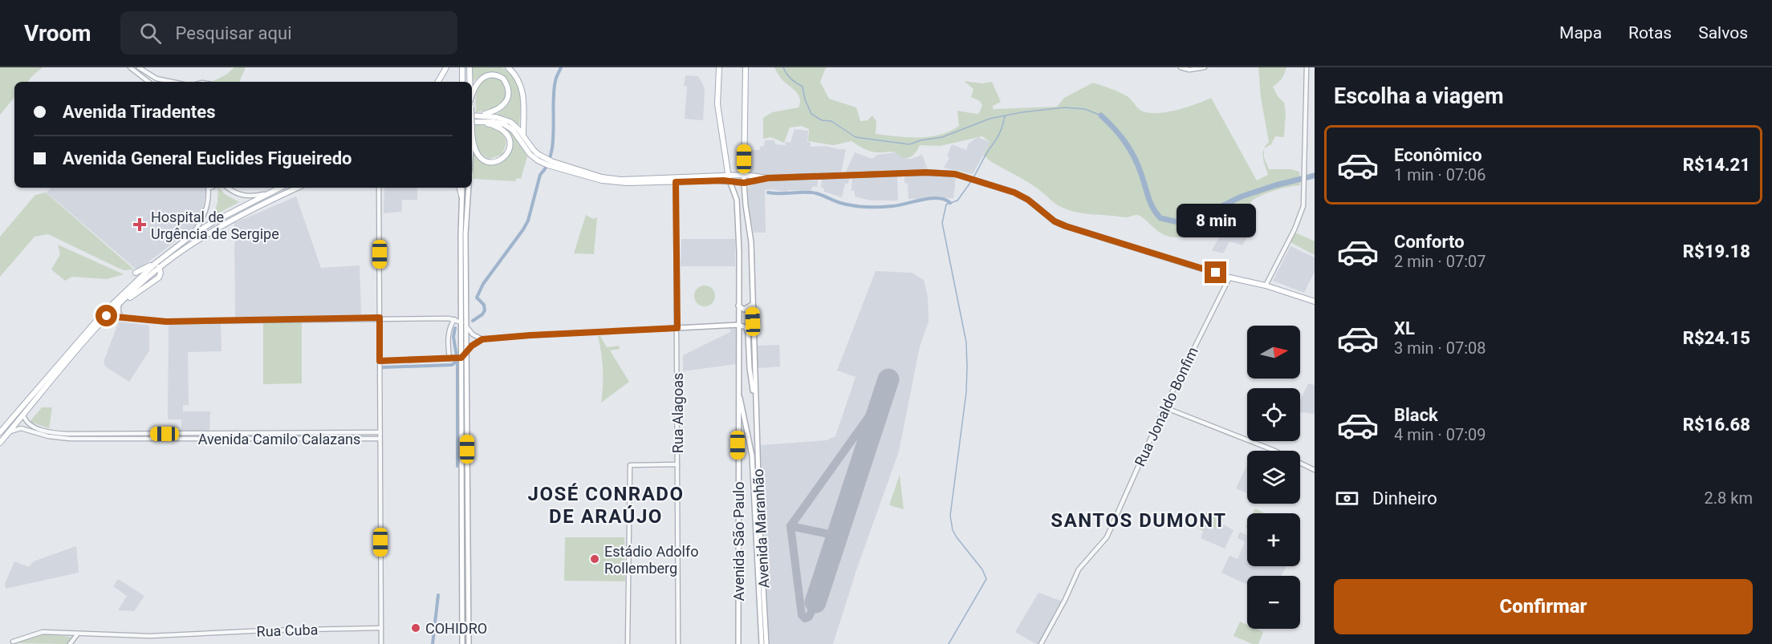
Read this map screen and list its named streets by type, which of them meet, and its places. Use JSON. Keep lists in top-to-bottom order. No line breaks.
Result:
{"streets":{"main road":["Avenida Maranhão","Avenida São Paulo"],"street":["Rua Jonaldo Bonfim","Rua Alagoas","Avenida Camilo Calazans","Rua Cuba"]},"crossings":[["Avenida Maranhão","Avenida São Paulo"]],"districts":["JOSÉ CONRADO DE ARAÚJO","SANTOS DUMONT"],"places":{"health":["Hospital de Urgência de Sergipe"],"other":["Estádio Adolfo Rollemberg","COHIDRO"]},"north":"right","page":{"header":"Vroom","search":"Pesquisar aqui","nav":["Mapa","Rotas","Salvos"],"heading":"Escolha a viagem","banner":["Avenida Tiradentes","Avenida General Euclides Figueiredo"],"list":[{"name":"Econômico","note":"1 min · 07:06","value":"R$14.21"},{"name":"Conforto","note":"2 min · 07:07","value":"R$19.18"},{"name":"XL","note":"3 min · 07:08","value":"R$24.15"},{"name":"Black","note":"4 min · 07:09","value":"R$16.68"}],"bubble":"8 min","map_buttons":["+","−"],"pay":["Dinheiro","2.8 km"],"buttons":"Confirmar"}}
